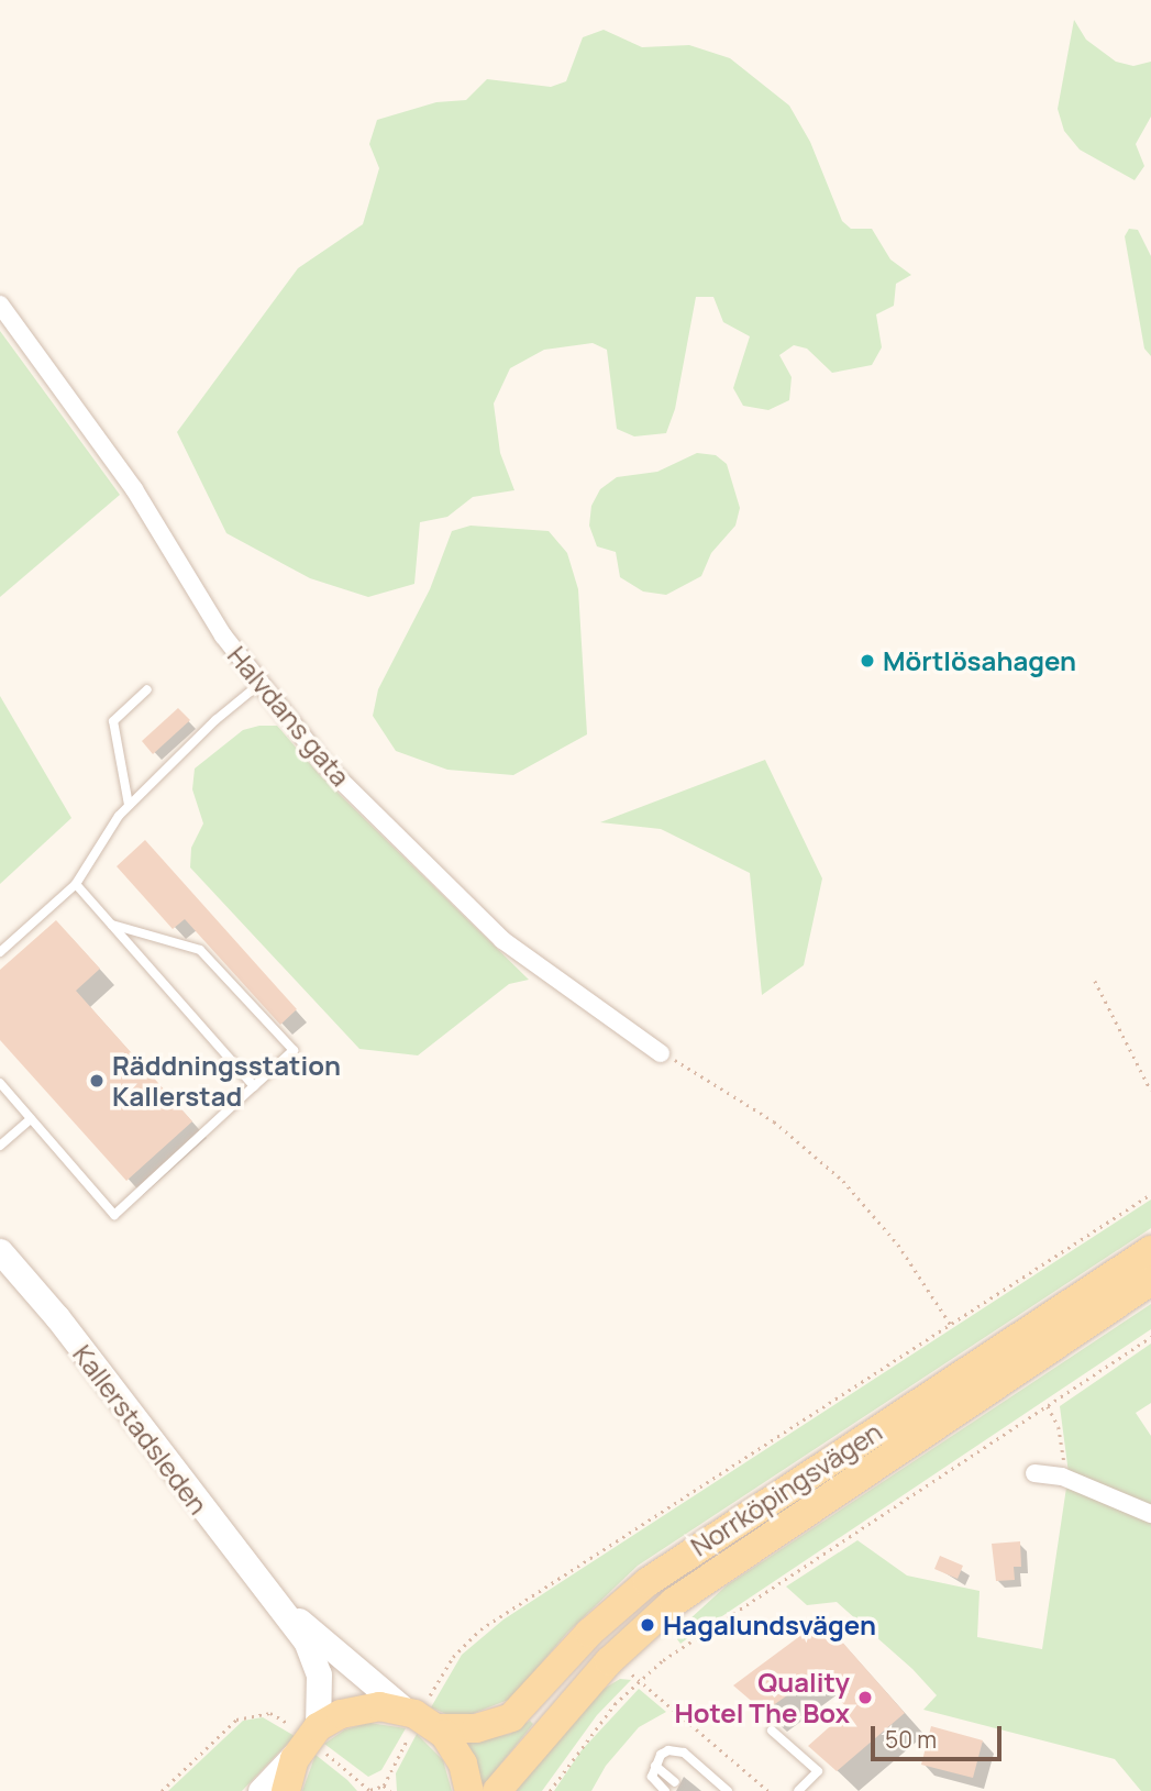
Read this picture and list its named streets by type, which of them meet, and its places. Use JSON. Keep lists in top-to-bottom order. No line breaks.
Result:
{"streets":{"main road":["Kallerstadsleden","Norrköpingsvägen"],"street":["Halvdans gata"]},"crossings":[["Kallerstadsleden","Norrköpingsvägen"]],"places":["Mörtlösahagen","Räddningsstation Kallerstad","Hagalundsvägen","Quality Hotel The Box"],"scale_bar":"50 m"}
